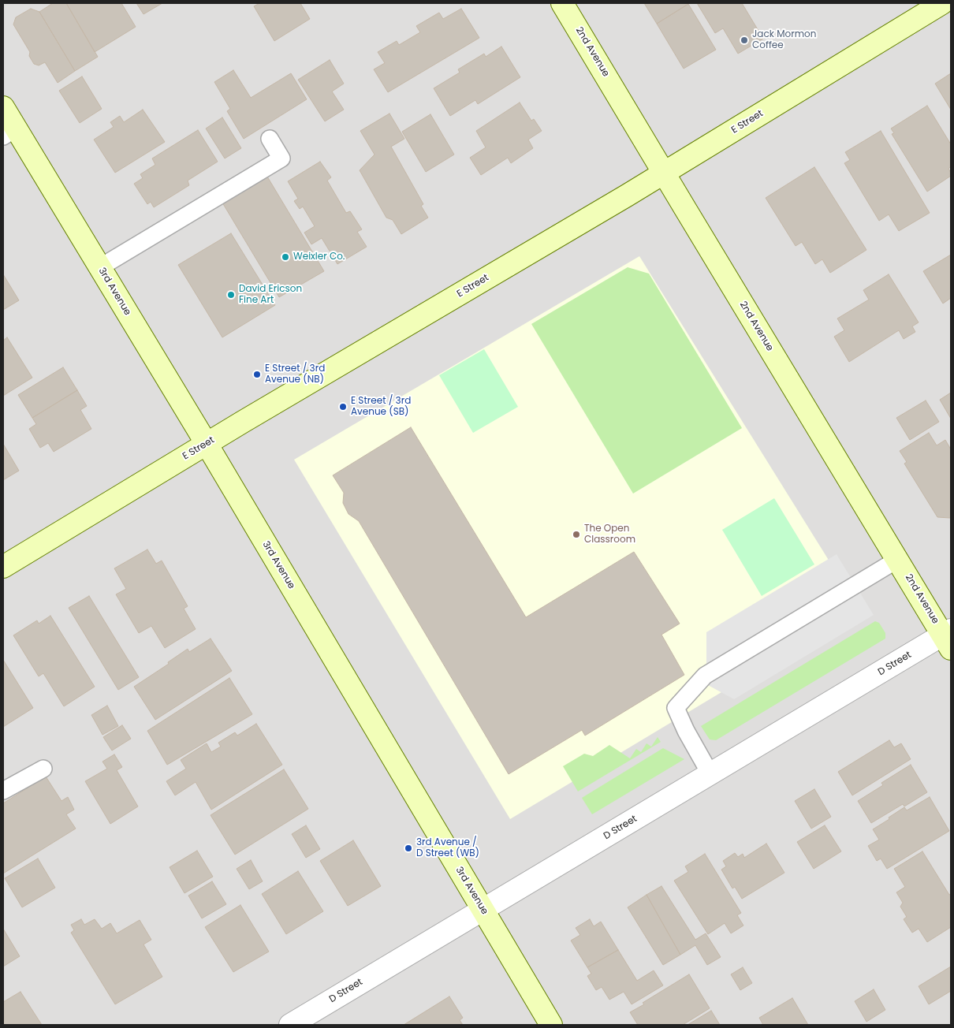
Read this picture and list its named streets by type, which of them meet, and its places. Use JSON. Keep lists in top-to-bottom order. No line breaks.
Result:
{"streets":{"street":["2nd Avenue","E Street","3rd Avenue","D Street"]},"crossings":[["2nd Avenue","E Street"],["2nd Avenue","D Street"],["E Street","3rd Avenue"],["3rd Avenue","D Street"]],"places":["Jack Mormon Coffee","Weixler Co.","David Ericson Fine Art","E Street / 3rd Avenue (NB)","E Street / 3rd Avenue (SB)","The Open Classroom","3rd Avenue / D Street (WB)"]}
